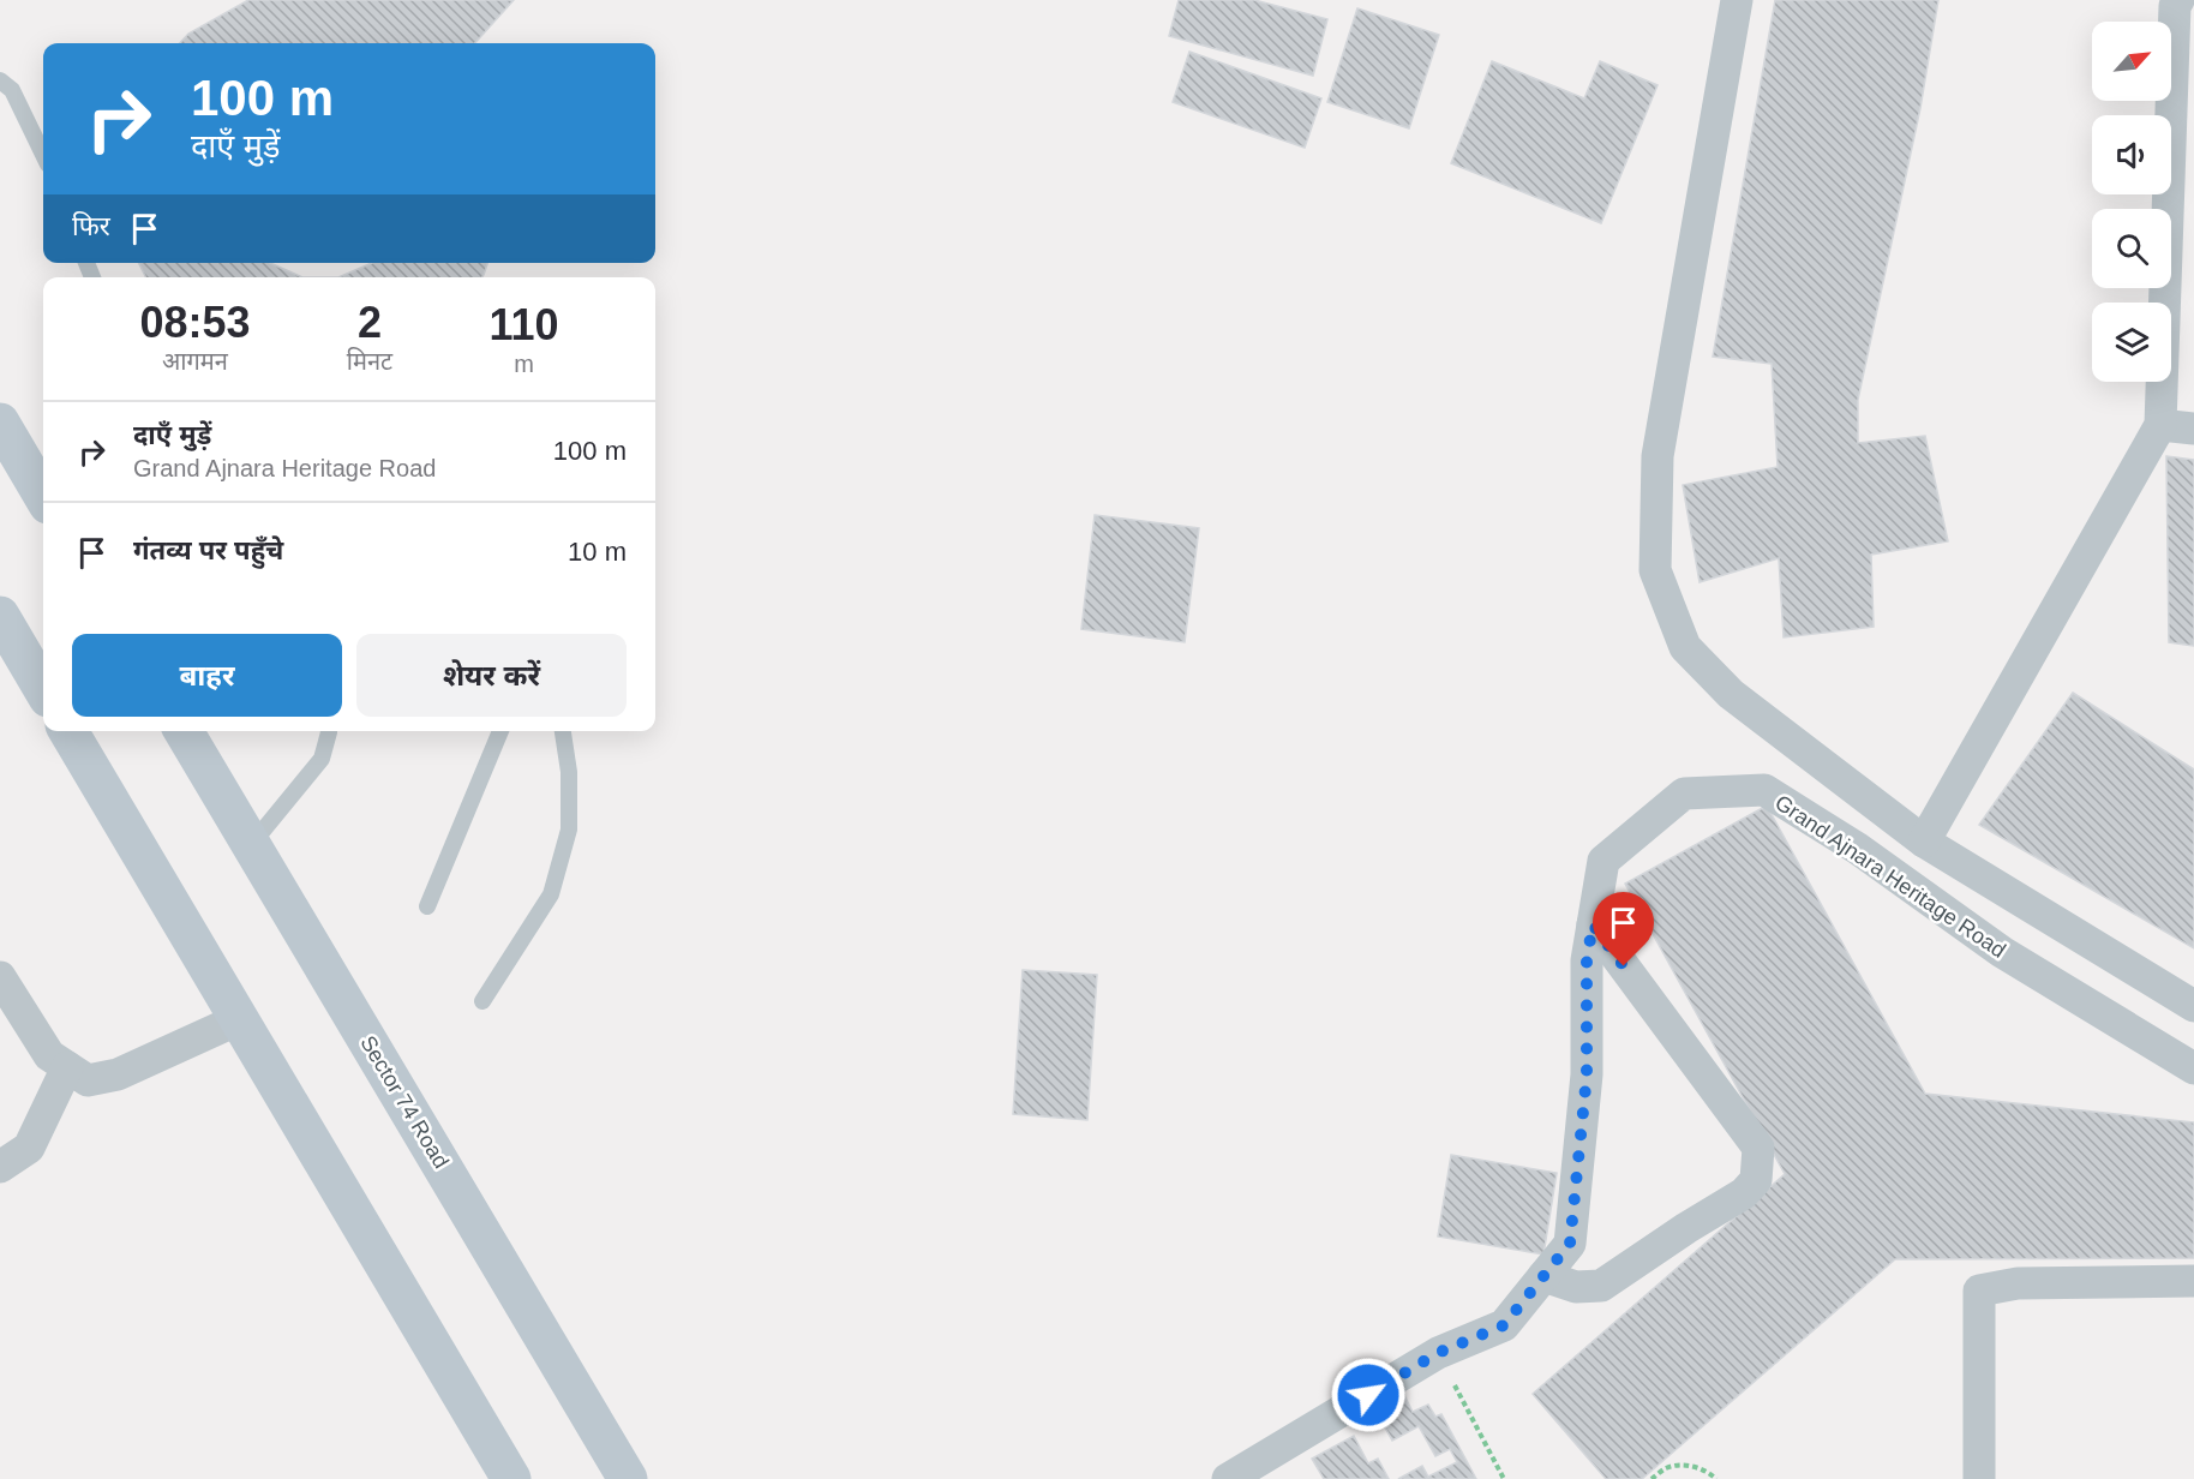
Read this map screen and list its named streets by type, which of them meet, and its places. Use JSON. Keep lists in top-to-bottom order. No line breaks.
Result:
{"streets":{"street":["Grand Ajnara Heritage Road","Sector 74 Road"]},"north":"top right","page":{"turn":["100 m","दाएँ मुड़ें"],"then":"फिर","eta":["08:53","आगमन","2","मिनट","110","m"],"list":[{"name":"दाएँ मुड़ें","note":"Grand Ajnara Heritage Road","value":"100 m"},{"name":"गंतव्य पर पहुँचे","value":"10 m"}],"buttons":["बाहर","शेयर करें"]}}
